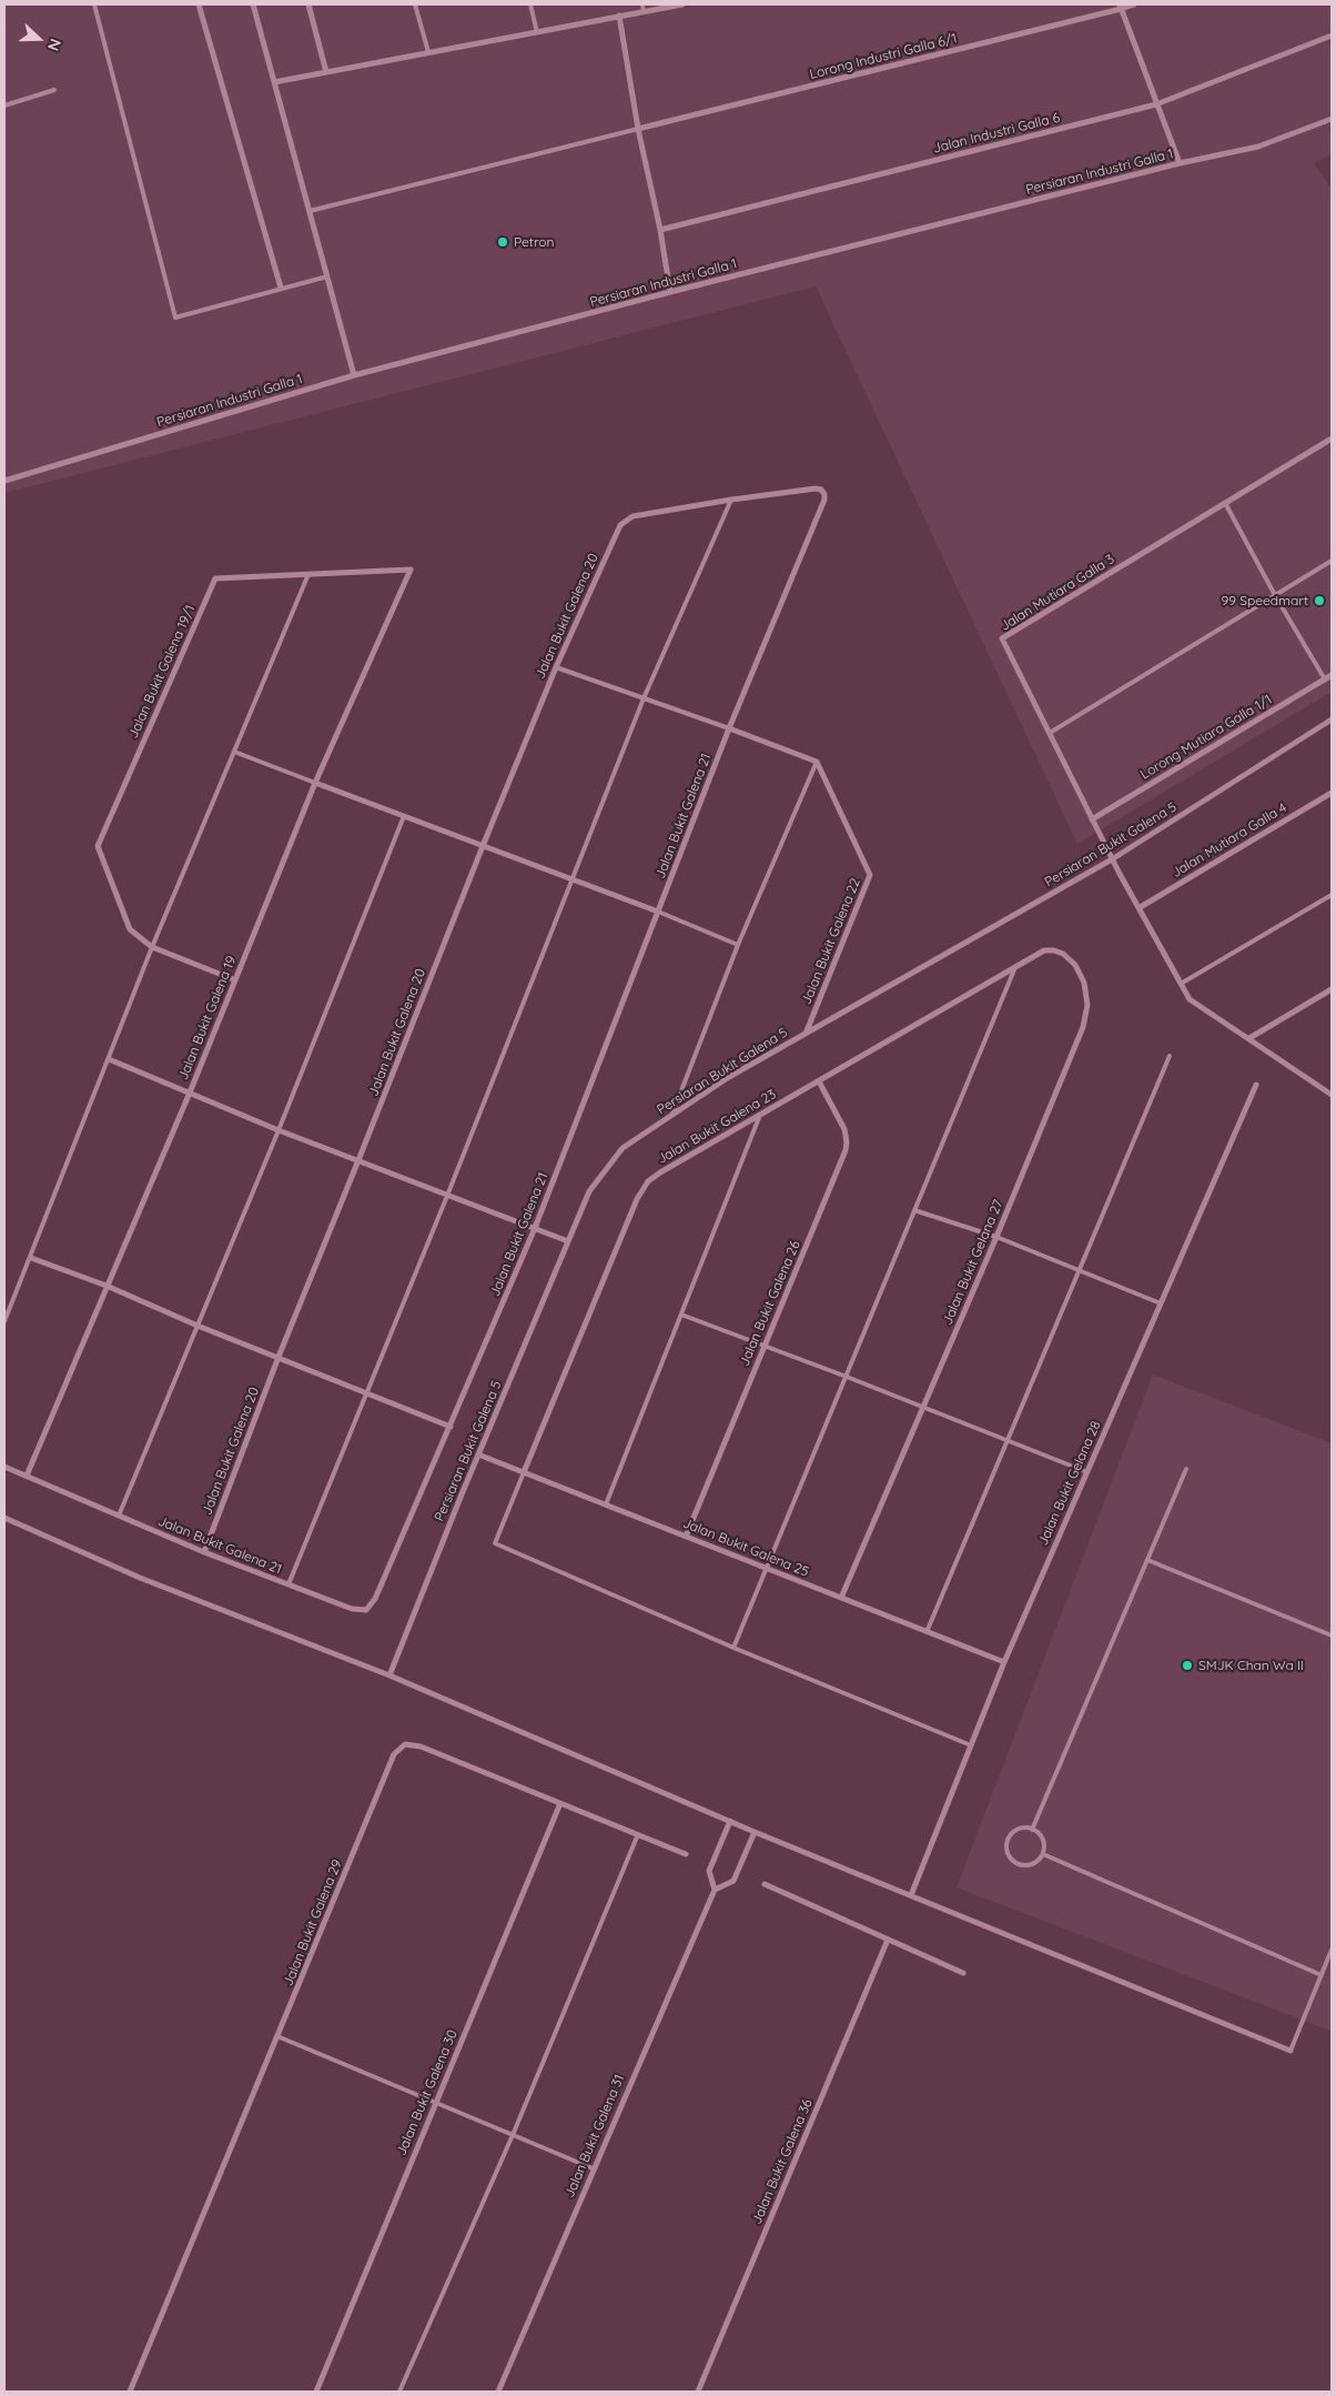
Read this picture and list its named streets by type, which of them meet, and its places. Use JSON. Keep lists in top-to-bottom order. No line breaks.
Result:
{"streets":{"street":["Lorong Industri Galla 6/1","Jalan Industri Galla 6","Persiaran Industri Galla 1","Jalan Mutiara Galla 3","Jalan Bukit Galena 20","Jalan Bukit Galena 19/1","Lorong Mutiara Galla 1/1","Jalan Bukit Galena 21","Jalan Mutiara Galla 4","Persiaran Bukit Galena 5","Jalan Bukit Galena 22","Jalan Bukit Galena 19","Jalan Bukit Galena 23","Jalan Bukit Gelana 27","Jalan Bukit Galena 26","Jalan Bukit Gelana 28","Jalan Bukit Galena 25","Jalan Bukit Galena 29","Jalan Bukit Galena 30","Jalan Bukit Galena 31","Jalan Bukit Galena 36"]},"crossings":[["Jalan Mutiara Galla 3","Lorong Mutiara Galla 1/1"],["Jalan Mutiara Galla 3","Jalan Mutiara Galla 4"],["Jalan Mutiara Galla 3","Persiaran Bukit Galena 5"],["Jalan Bukit Galena 20","Jalan Bukit Galena 21"],["Jalan Bukit Galena 19/1","Jalan Bukit Galena 19"],["Jalan Bukit Galena 21","Jalan Bukit Galena 19"],["Persiaran Bukit Galena 5","Jalan Bukit Galena 22"],["Persiaran Bukit Galena 5","Jalan Bukit Galena 25"],["Jalan Bukit Galena 23","Jalan Bukit Gelana 27"],["Jalan Bukit Galena 23","Jalan Bukit Galena 26"],["Jalan Bukit Galena 23","Jalan Bukit Galena 25"],["Jalan Bukit Gelana 27","Jalan Bukit Galena 25"],["Jalan Bukit Galena 26","Jalan Bukit Galena 25"],["Jalan Bukit Gelana 28","Jalan Bukit Galena 25"],["Jalan Bukit Galena 29","Jalan Bukit Galena 30"]],"places":["Petron","99 Speedmart","SMJK Chan Wa II"],"north":"right"}
